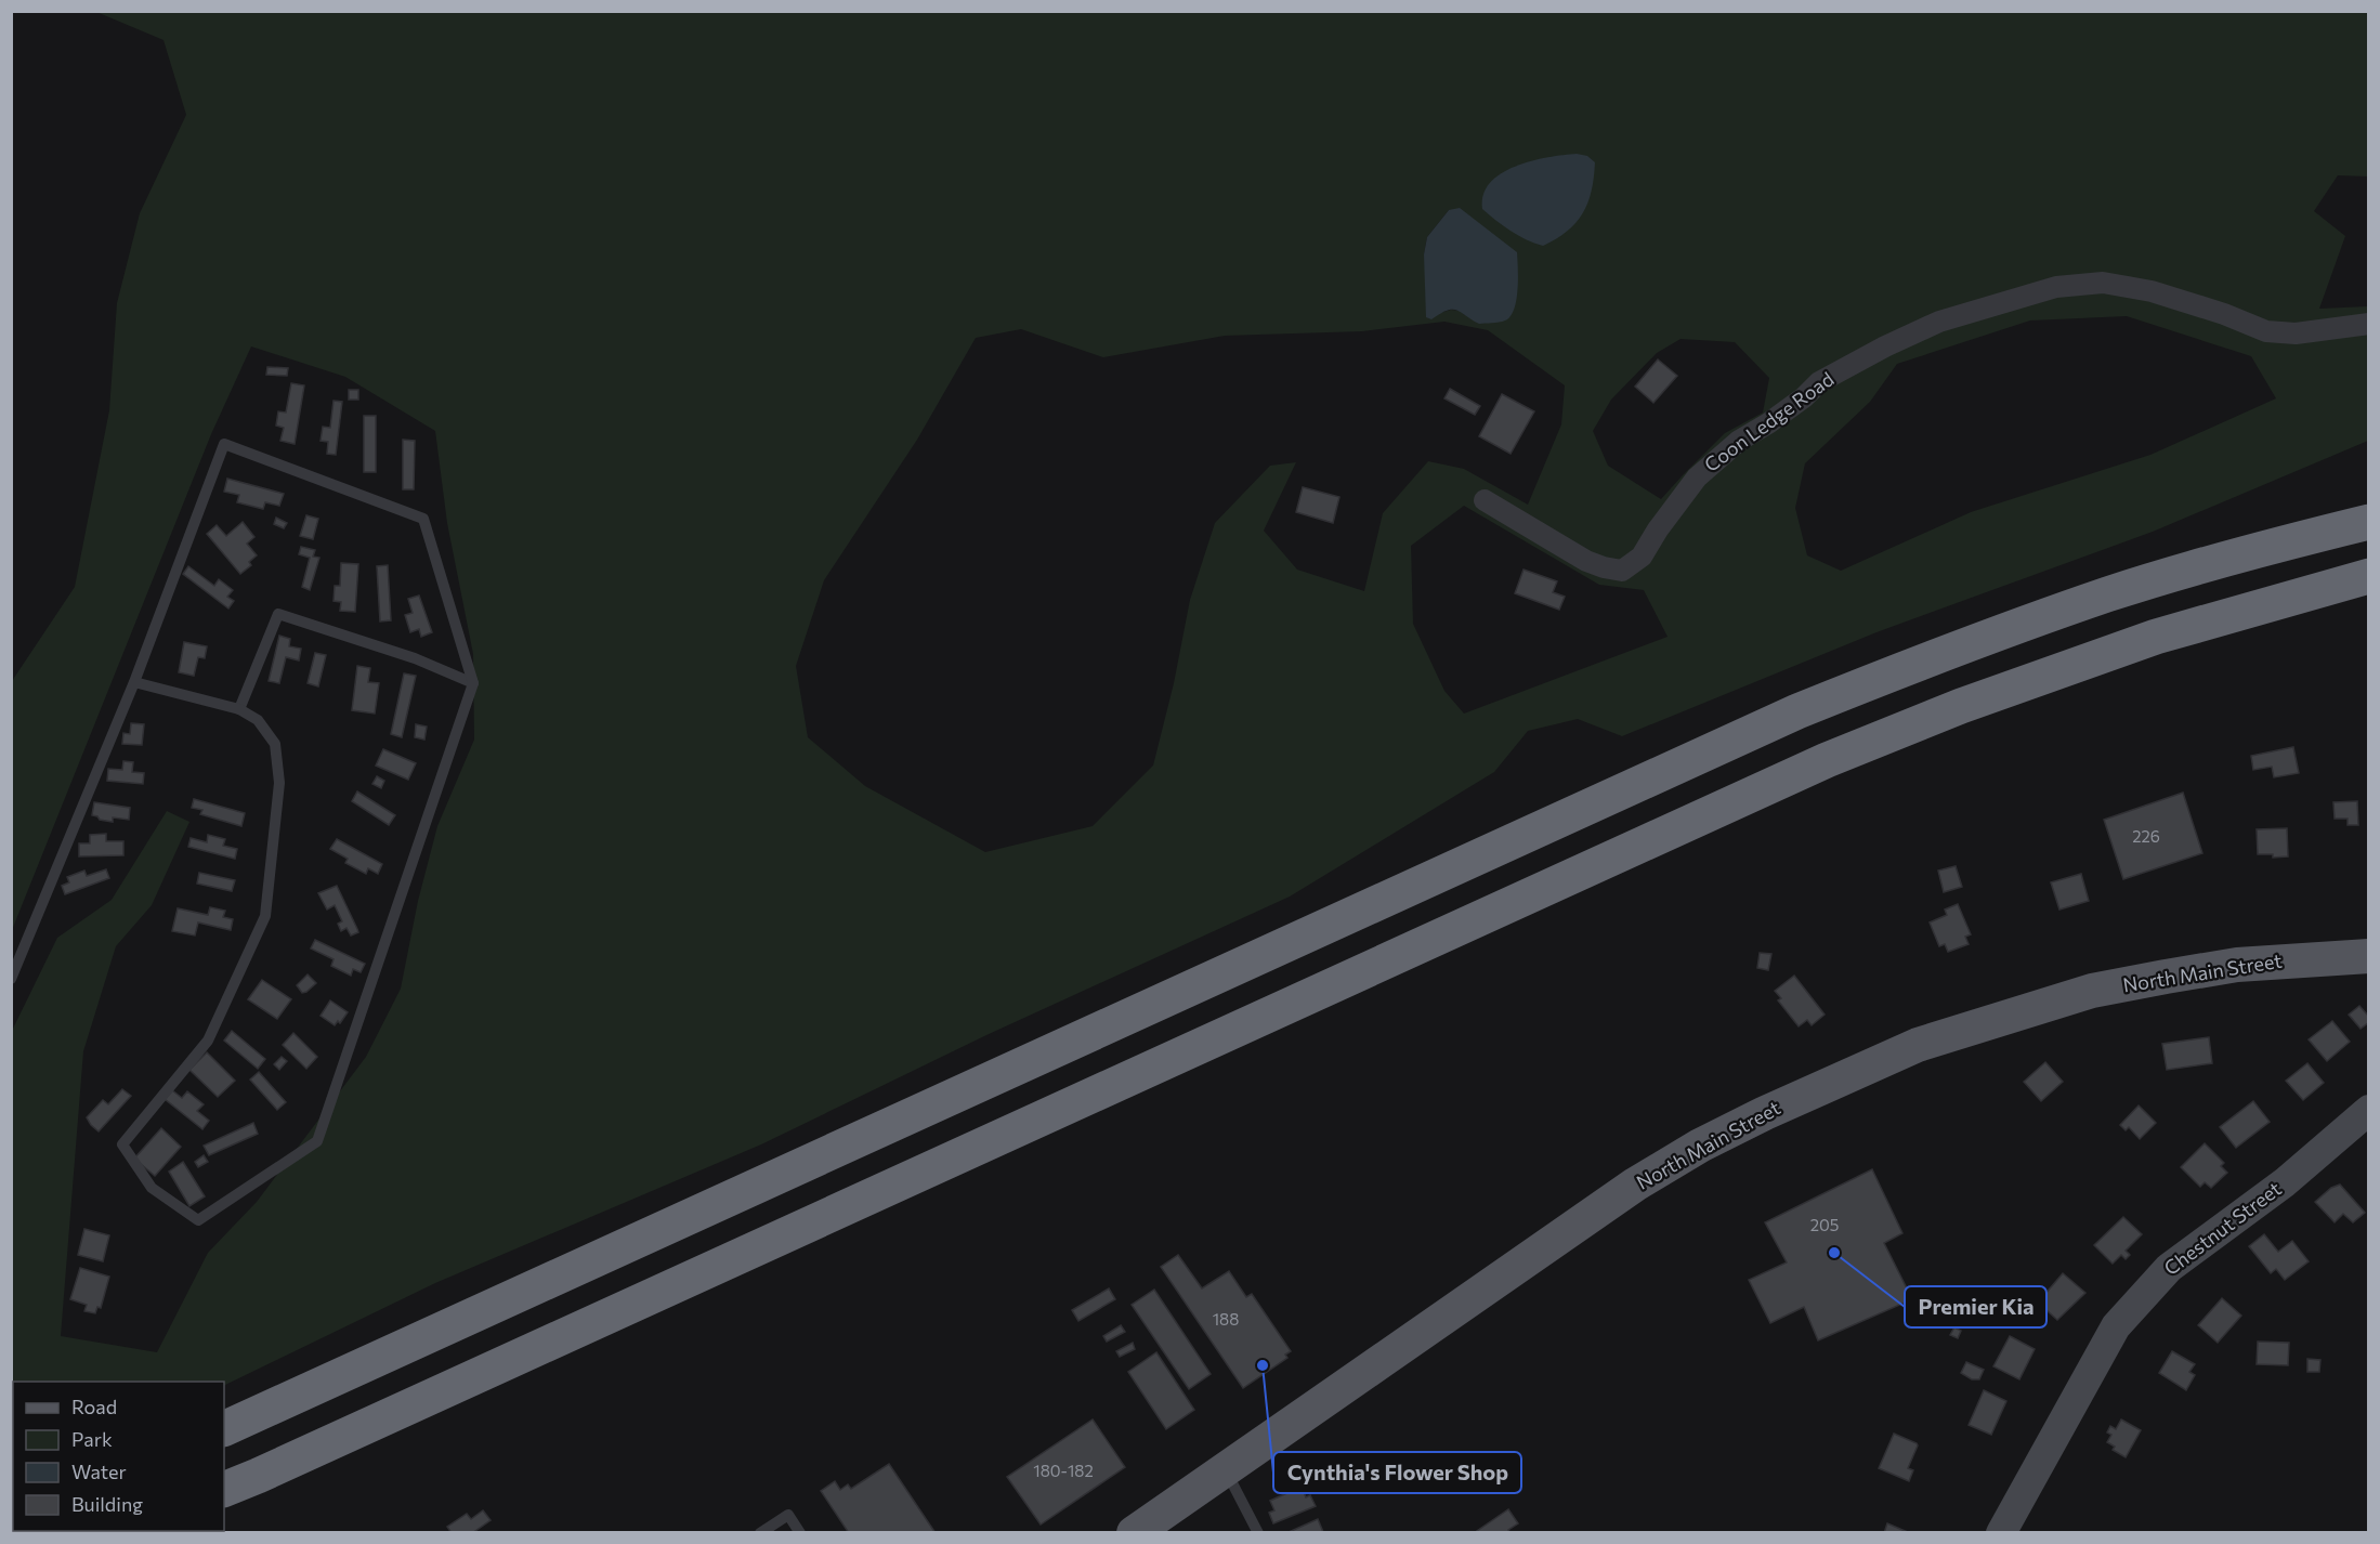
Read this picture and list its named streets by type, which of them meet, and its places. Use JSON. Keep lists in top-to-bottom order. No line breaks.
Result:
{"streets":{"main road":["North Main Street"],"street":["Coon Ledge Road","Chestnut Street"]},"places":["Premier Kia","Cynthia's Flower Shop"],"house_numbers":["226","205","188","180-182"],"legend":["Road","Park","Water","Building"]}
